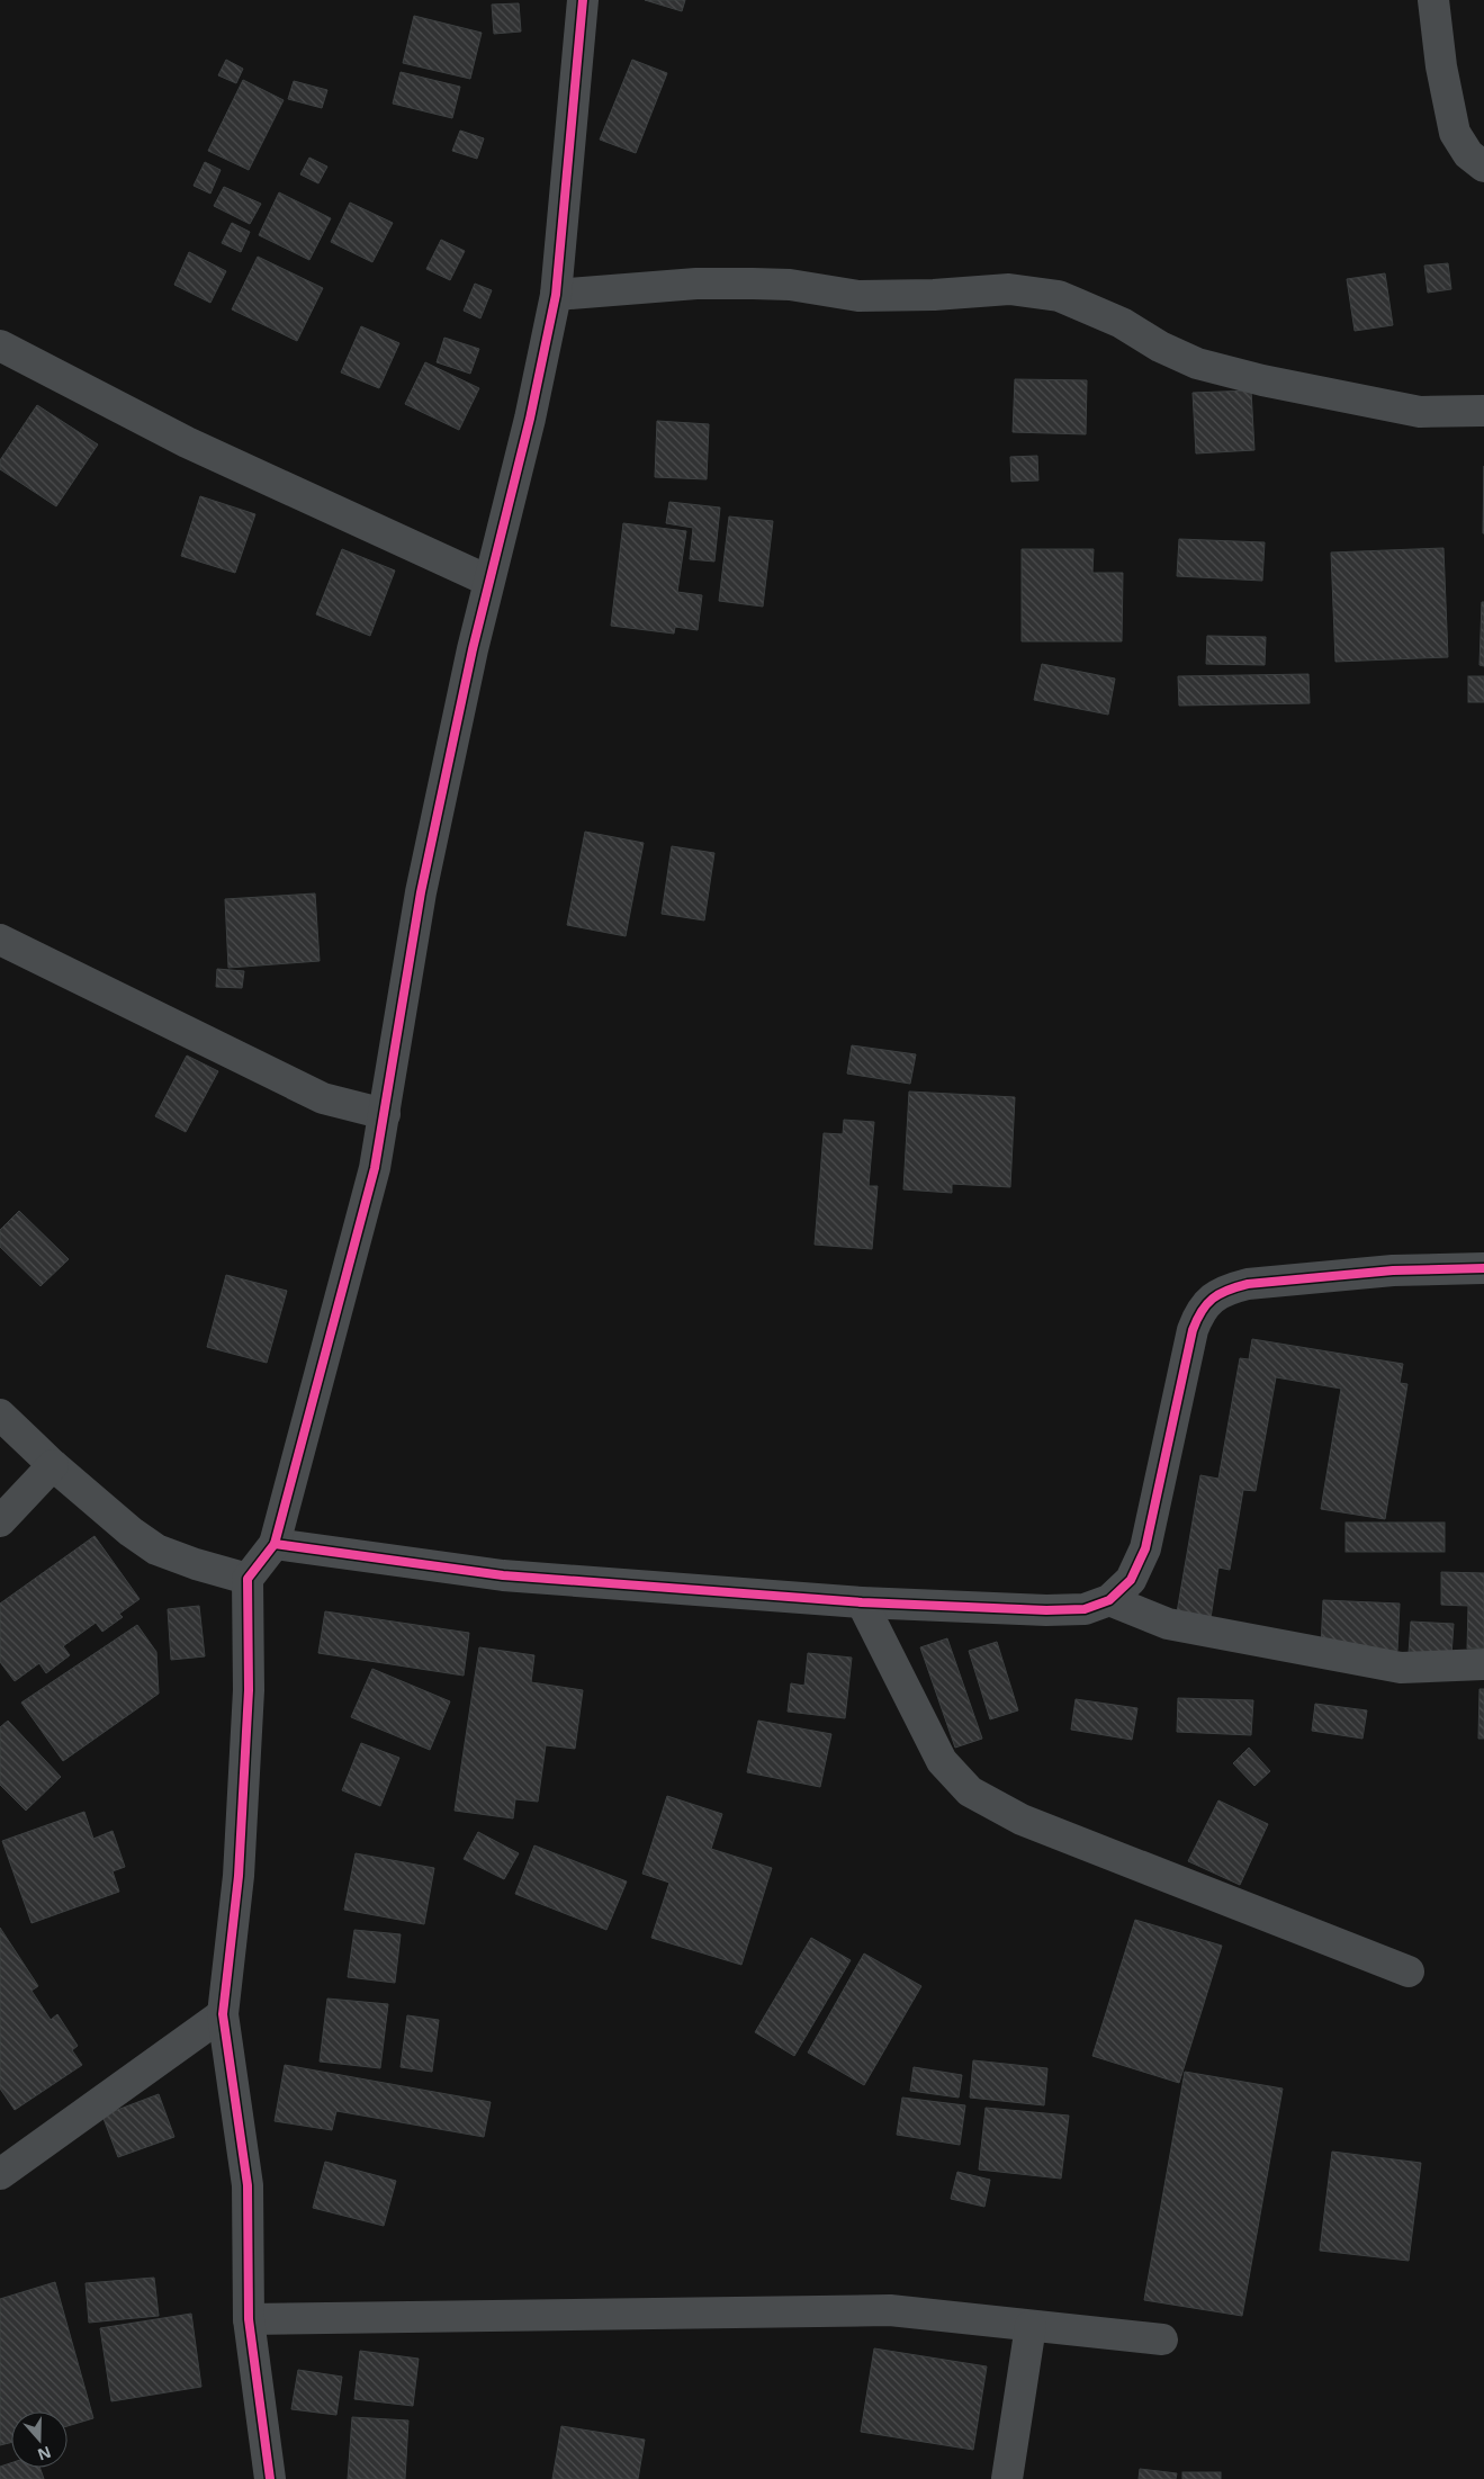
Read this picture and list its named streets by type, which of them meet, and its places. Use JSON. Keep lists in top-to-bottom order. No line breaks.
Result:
{"north":"bottom"}
